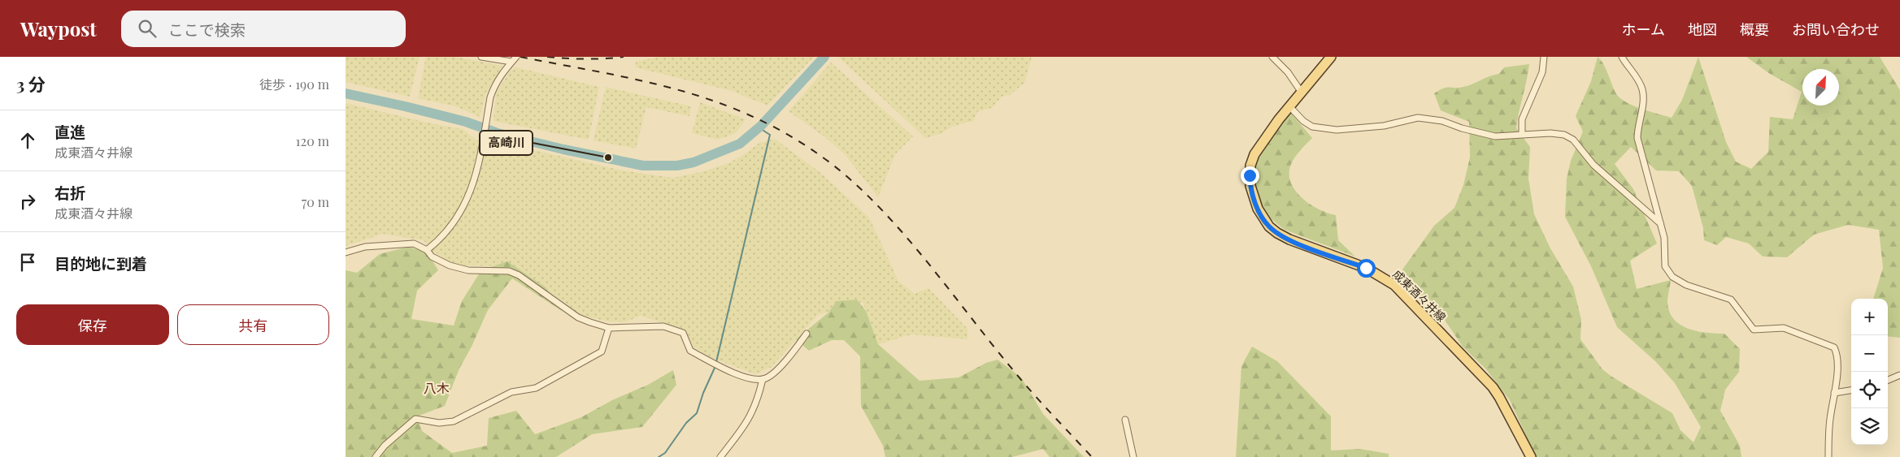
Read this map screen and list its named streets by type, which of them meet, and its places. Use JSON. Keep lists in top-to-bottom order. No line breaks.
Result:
{"streets":{"main road":["成東酒々井線"]},"districts":["八木"],"places":["高崎川"],"north":"top right","page":{"header":"Waypost","search":"ここで検索","nav":["ホーム","地図","概要","お問い合わせ"],"heading":["3 分","徒歩 · 190 m"],"list":[["直進","成東酒々井線","120 m"],["右折","成東酒々井線","70 m"],"目的地に到着"],"buttons":["保存","共有"],"map_buttons":["+","−"]}}
